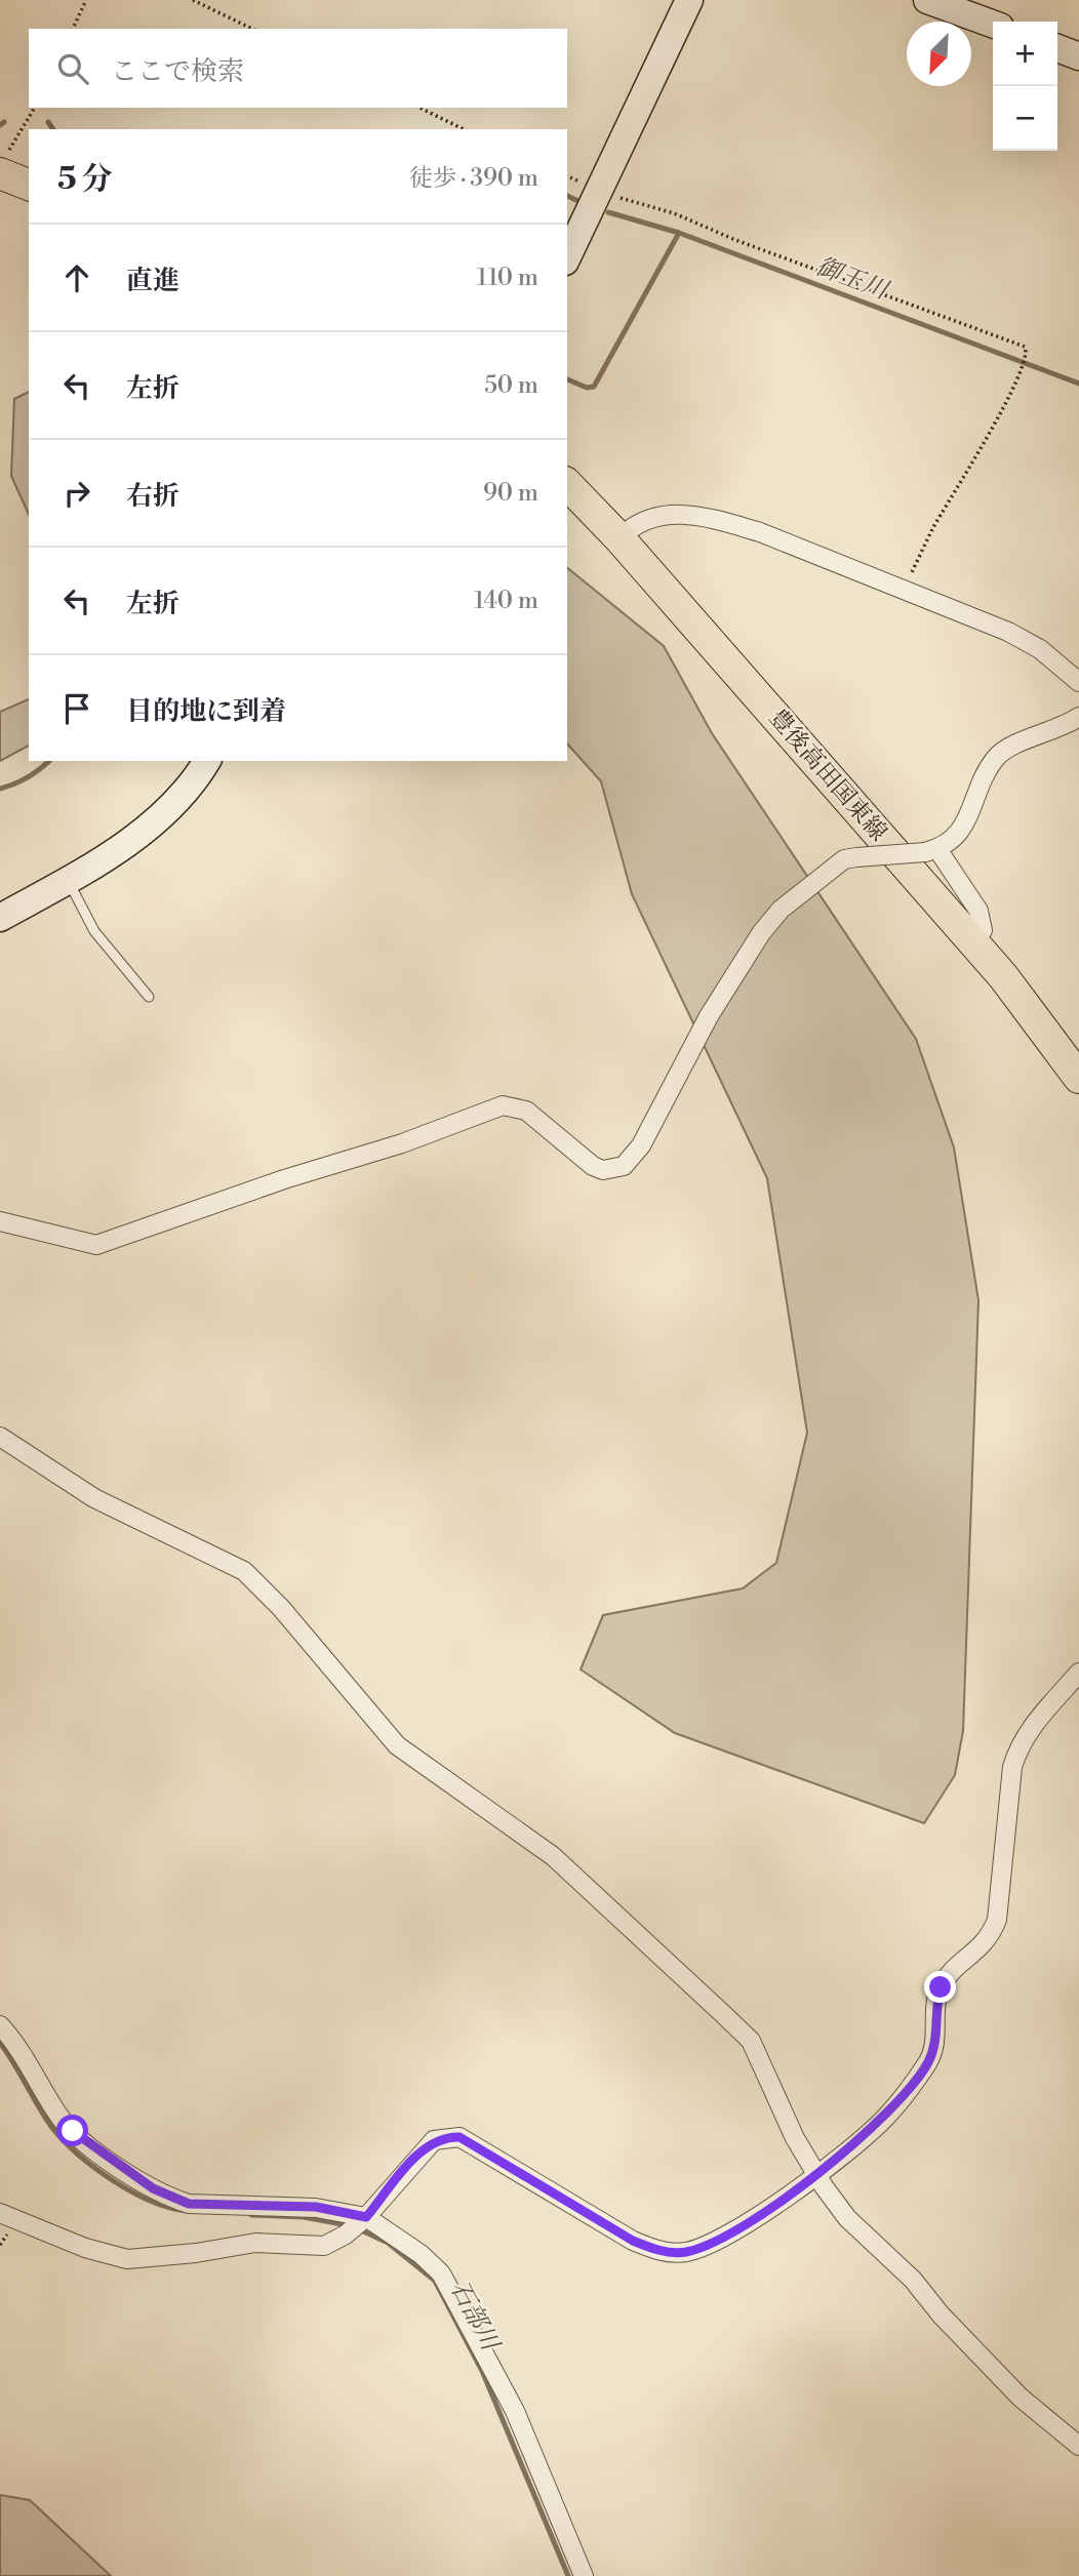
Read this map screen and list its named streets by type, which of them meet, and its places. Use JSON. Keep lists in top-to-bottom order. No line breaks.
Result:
{"streets":{"main road":["豊後高田国東線"]},"water":["御玉川","石部川"],"north":"bottom left","page":{"map_buttons":["+","−"],"search":"ここで検索","heading":["5 分","徒歩 · 390 m"],"list":[["直進","110 m"],["左折","50 m"],["右折","90 m"],["左折","140 m"],"目的地に到着"]}}
